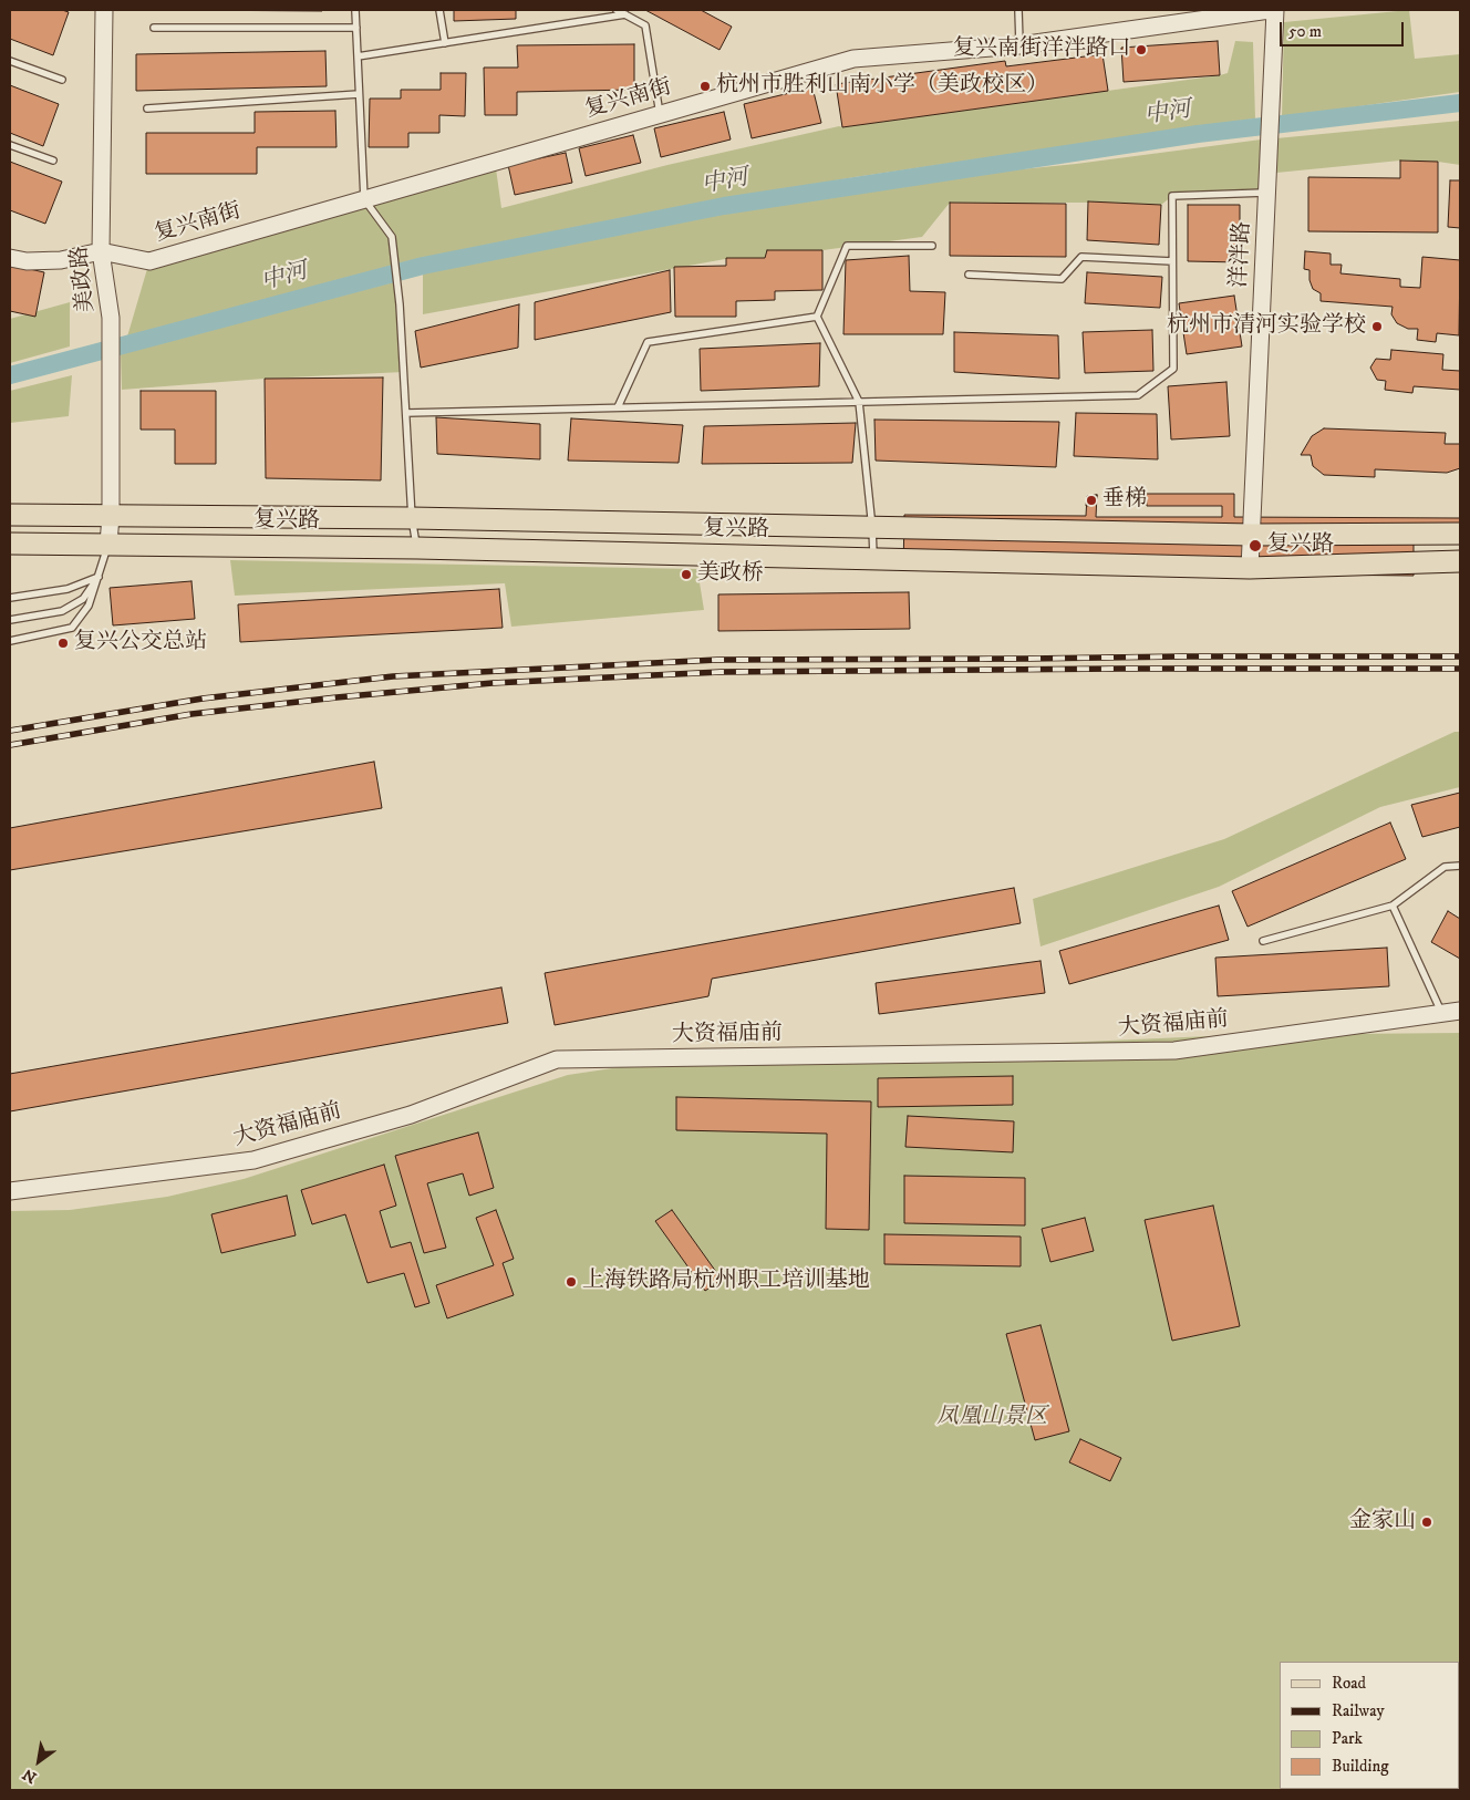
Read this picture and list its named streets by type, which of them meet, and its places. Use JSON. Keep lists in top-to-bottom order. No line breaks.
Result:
{"streets":{"main road":["复兴路"],"street":["复兴南街","洋泮路","美政路","大资福庙前"]},"crossings":[["复兴南街","美政路"],["洋泮路","复兴路"],["美政路","复兴路"]],"water":["中河"],"parks":["凤凰山景区"],"places":["复兴南街洋泮路口","杭州市胜利山南小学（美政校区）","杭州市清河实验学校","垂梯","复兴路","美政桥","复兴公交总站","上海铁路局杭州职工培训基地","金家山"],"legend":["Road","Railway","Park","Building"],"scale_bar":"50 m","north":"bottom left"}
